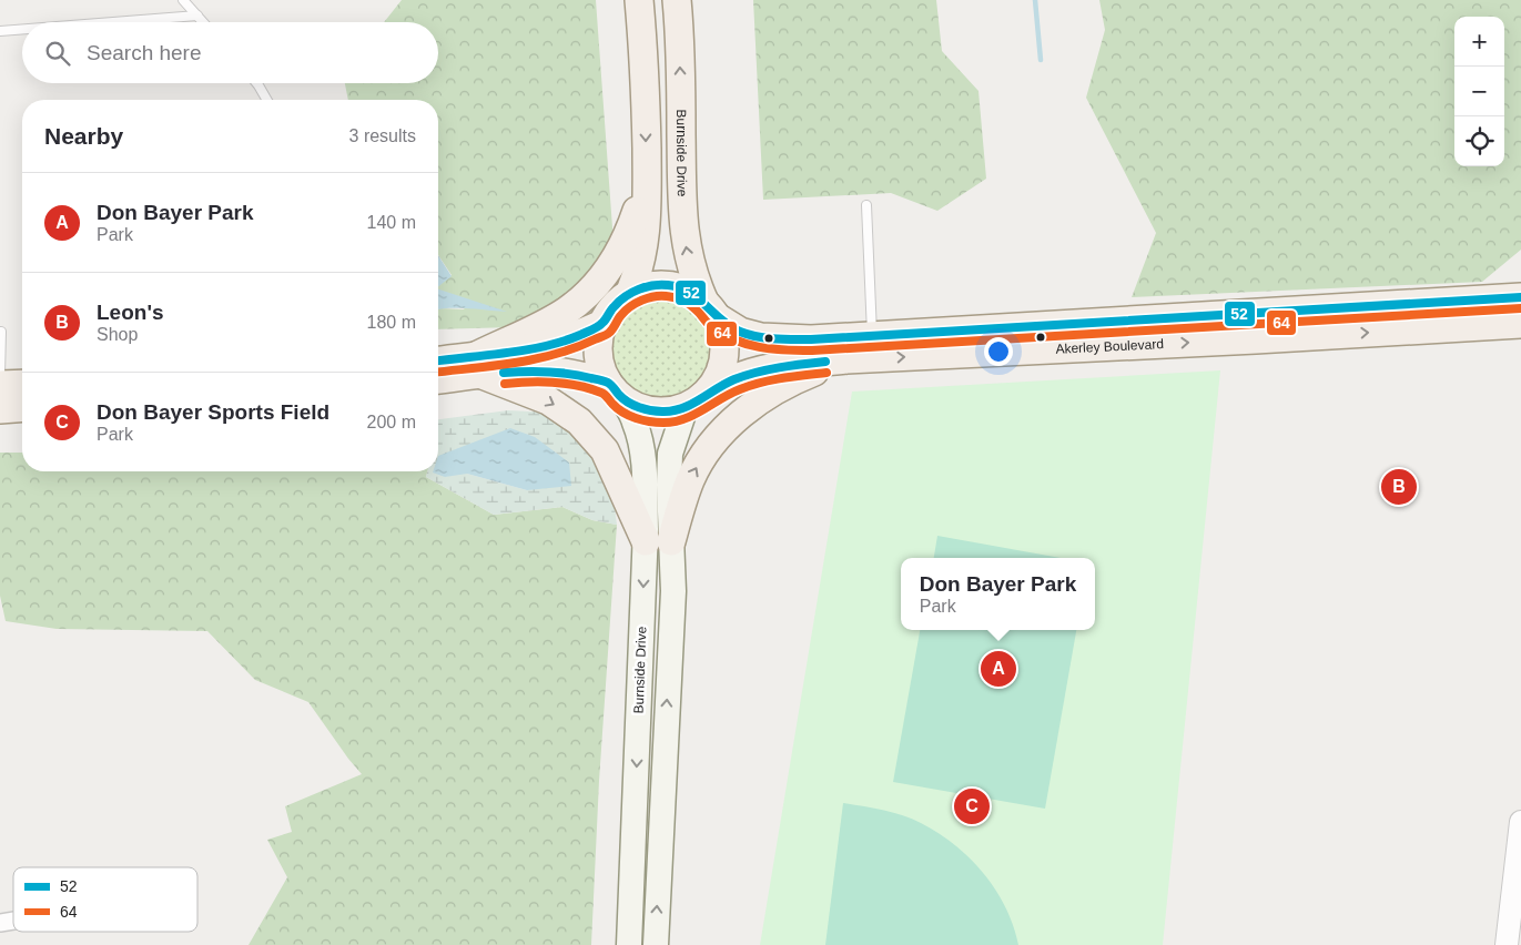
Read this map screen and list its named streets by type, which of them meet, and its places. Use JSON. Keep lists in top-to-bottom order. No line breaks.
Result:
{"streets":{"main road":["Burnside Drive","Akerley Boulevard"]},"crossings":[["Burnside Drive","Akerley Boulevard"]],"lines":["transit line 52","transit line 64"],"legend":["52","64"],"page":{"map_buttons":["+","−"],"search":"Search here","heading":["Nearby","3 results"],"list":[{"mark":"A","name":"Don Bayer Park","note":"Park","value":"140 m"},{"mark":"B","name":"Leon's","note":"Shop","value":"180 m"},{"mark":"C","name":"Don Bayer Sports Field","note":"Park","value":"200 m"}],"pins":["B","A","C"],"popup":["Don Bayer Park","Park"]}}
